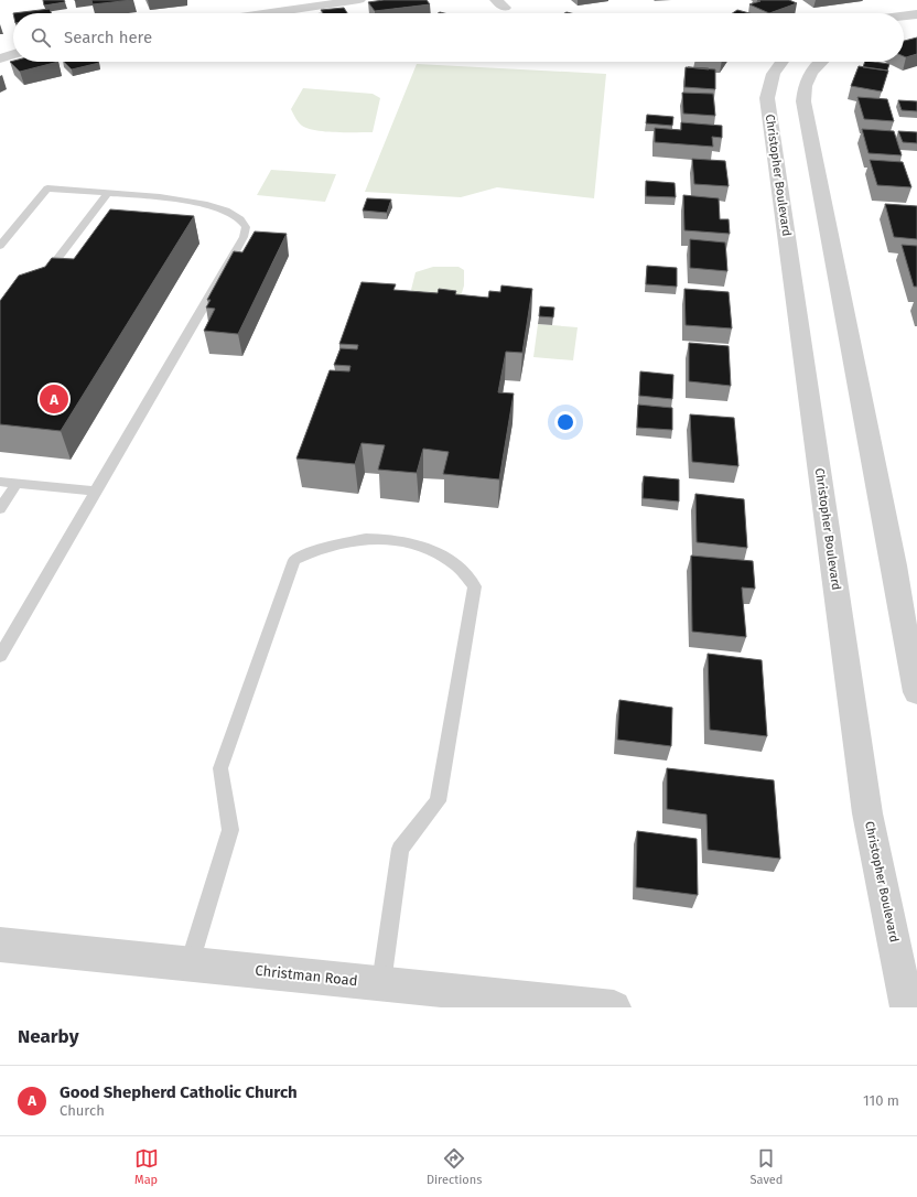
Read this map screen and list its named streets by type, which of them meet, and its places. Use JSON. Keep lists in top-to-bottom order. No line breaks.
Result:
{"streets":{"street":["Christopher Boulevard","Christman Road"]},"page":{"search":"Search here","pins":"A","heading":"Nearby","list":[{"mark":"A","name":"Good Shepherd Catholic Church","note":"Church","value":"110 m"}],"nav":["Map","Directions","Saved"]}}
